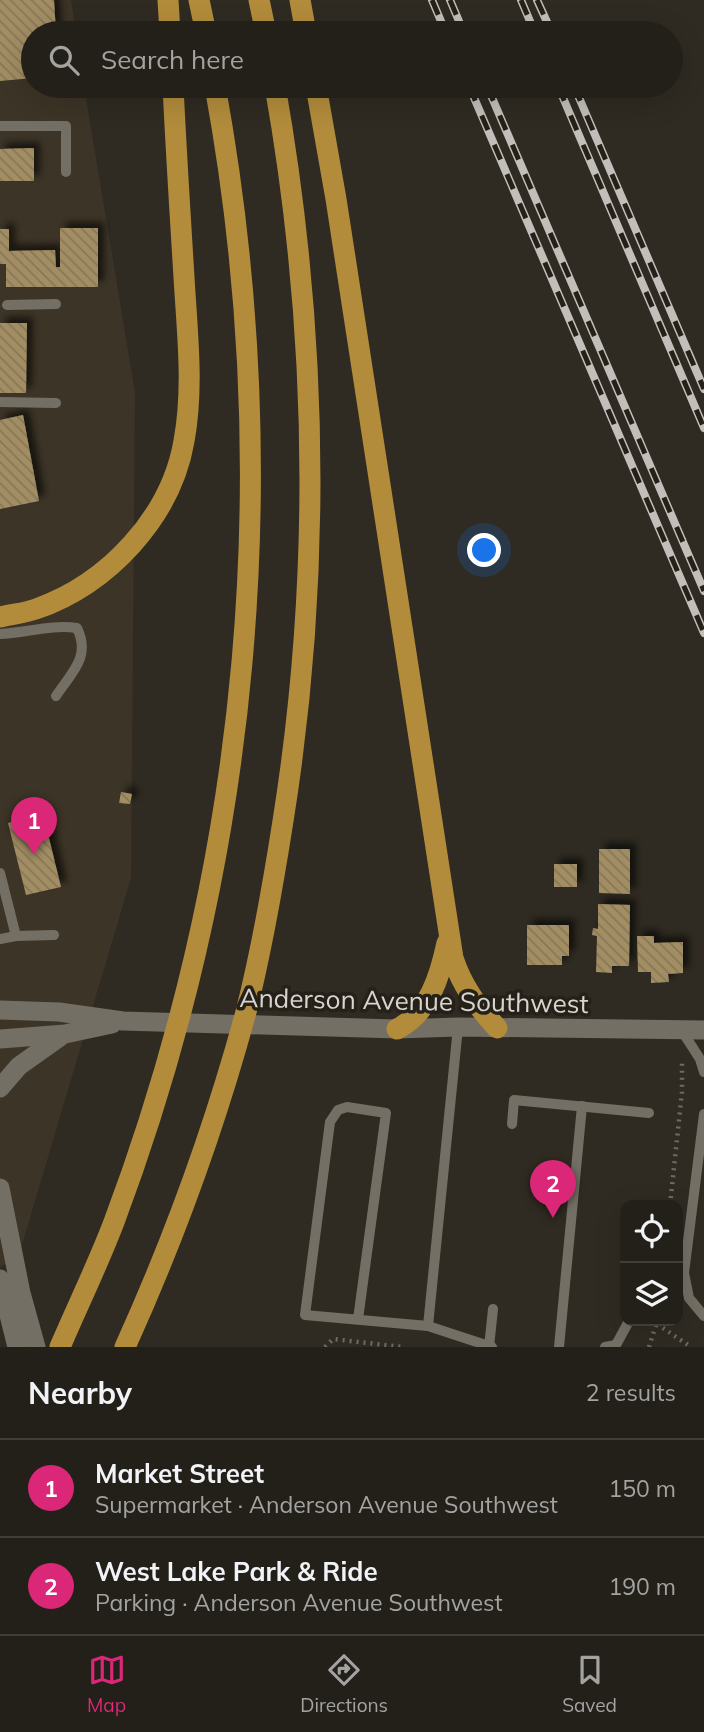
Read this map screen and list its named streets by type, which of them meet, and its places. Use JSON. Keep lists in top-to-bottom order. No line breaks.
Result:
{"streets":{"main road":["Anderson Avenue Southwest"]},"page":{"search":"Search here","pins":["1","2"],"heading":["Nearby","2 results"],"list":[{"mark":"1","name":"Market Street","note":"Supermarket · Anderson Avenue Southwest","value":"150 m"},{"mark":"2","name":"West Lake Park & Ride","note":"Parking · Anderson Avenue Southwest","value":"190 m"}],"nav":["Map","Directions","Saved"]}}
